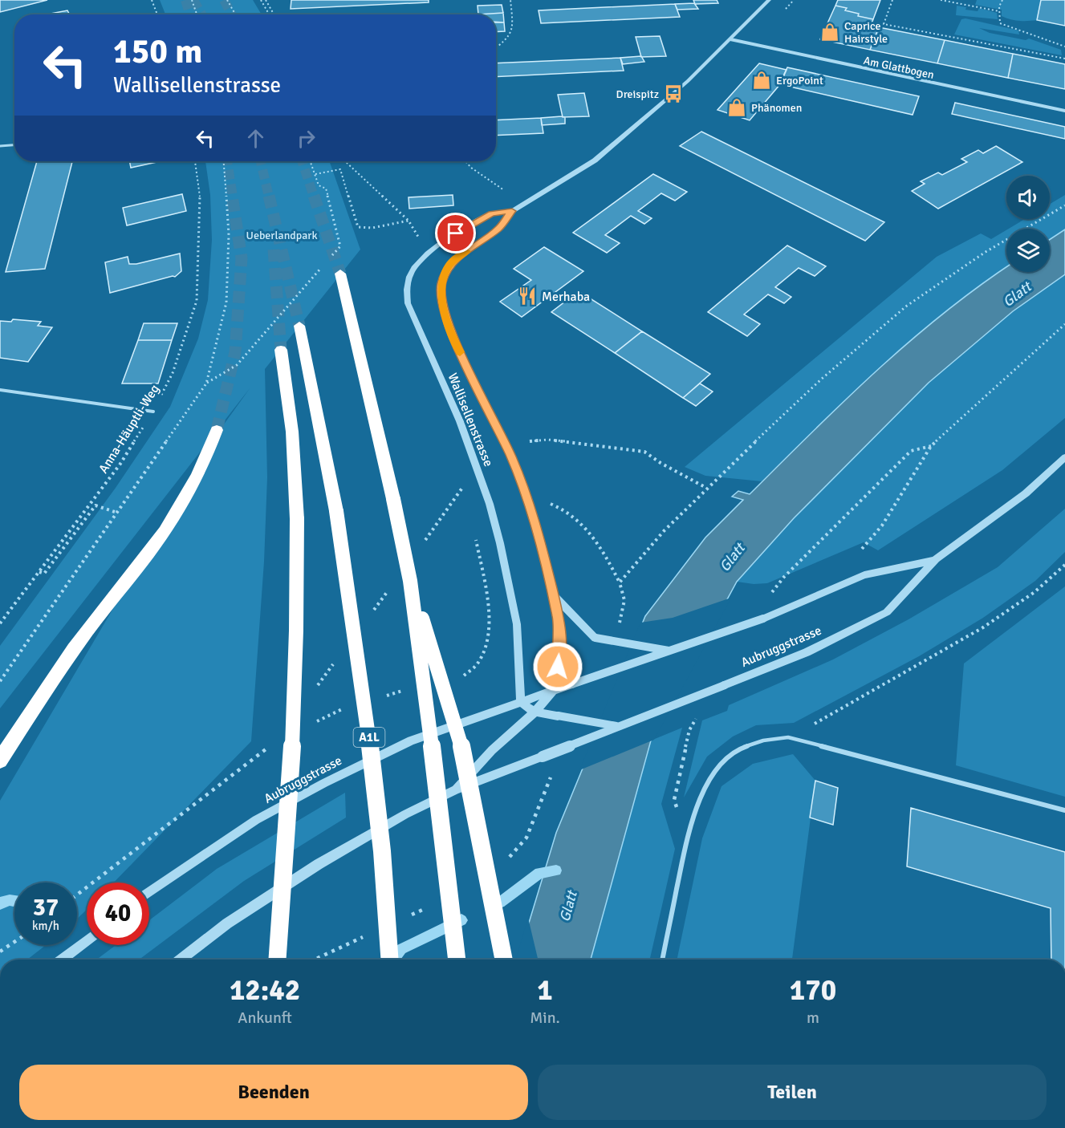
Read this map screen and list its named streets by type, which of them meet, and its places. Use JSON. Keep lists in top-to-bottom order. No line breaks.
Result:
{"streets":{"highway":["A1L"],"street":["Am Glattbogen","Wallisellenstrasse","Aubruggstrasse"],"path":["Anna-Häuptli-Weg"]},"crossings":[["Am Glattbogen","Wallisellenstrasse"],["Wallisellenstrasse","Aubruggstrasse"]],"water":["Glatt"],"parks":["Ueberlandpark"],"places":{"shop":["Caprice Hairstyle","ErgoPoint","Phänomen"],"bus stop":["Dreispitz"],"restaurant":["Merhaba"]},"page":{"turn":["150 m","Wallisellenstrasse"],"speed":"37 km/h","limit":"40","eta":["12:42","Ankunft","1","Min.","170","m"],"buttons":["Beenden","Teilen"]}}
